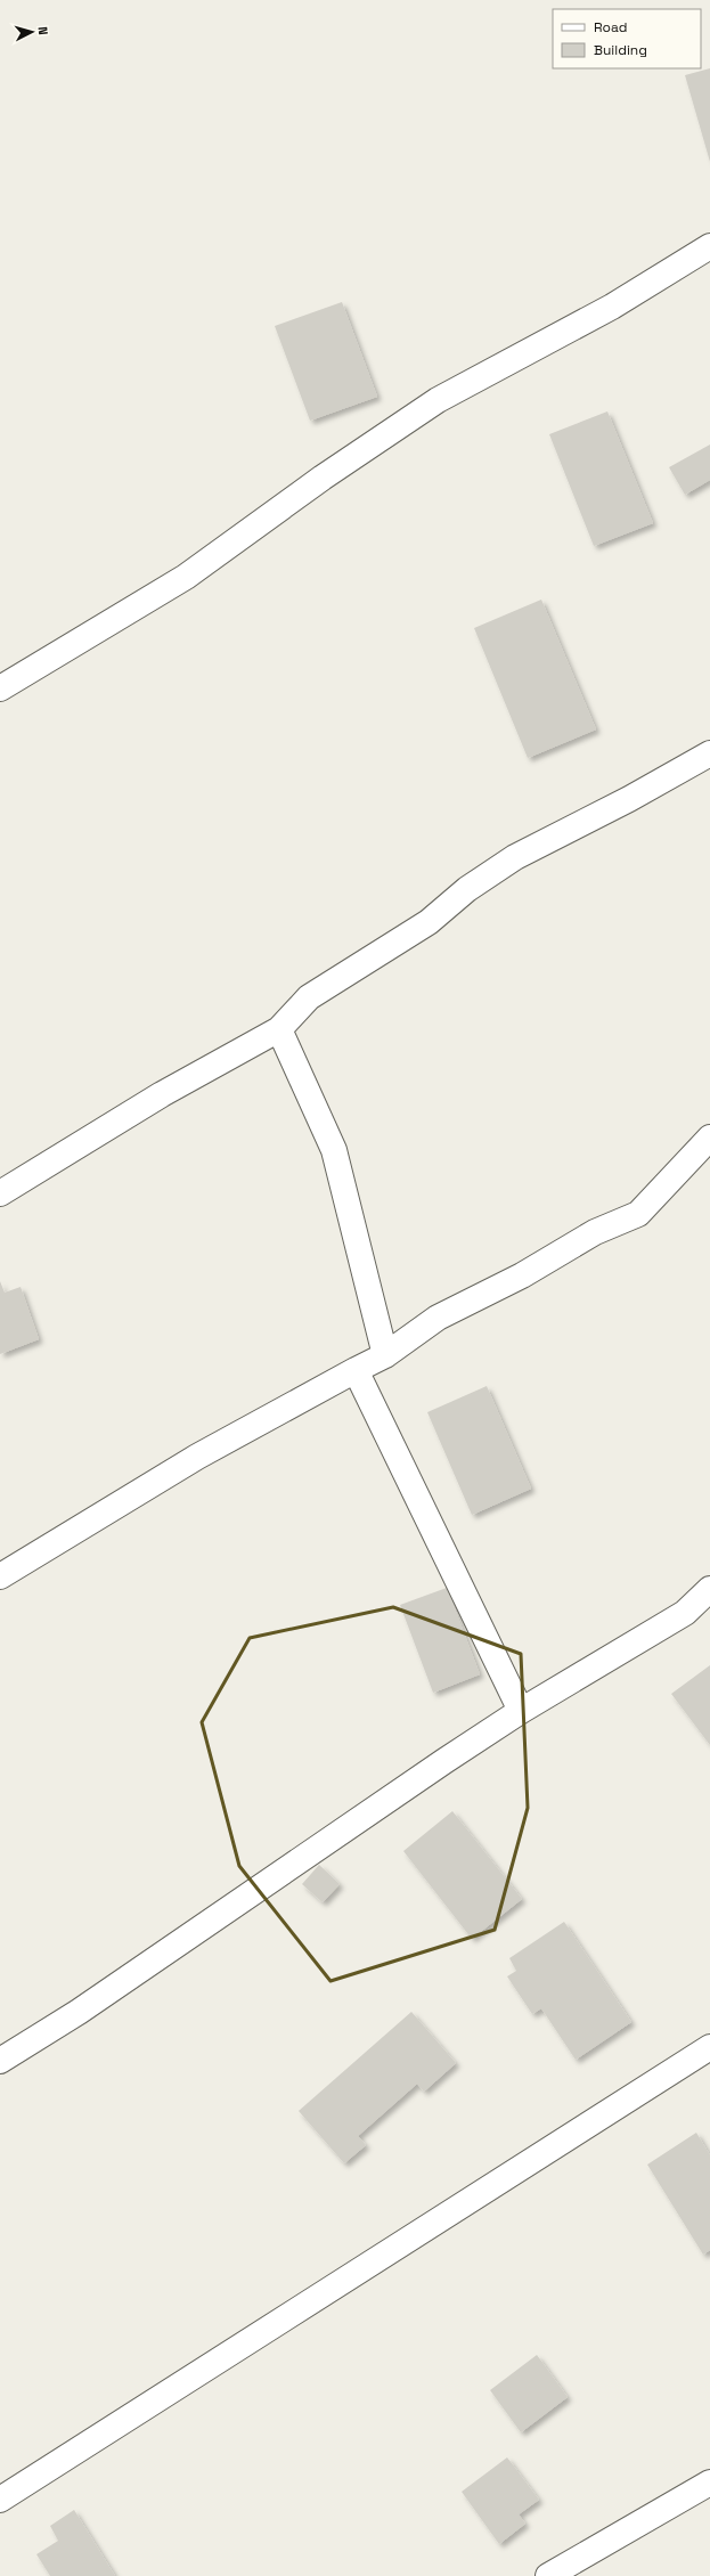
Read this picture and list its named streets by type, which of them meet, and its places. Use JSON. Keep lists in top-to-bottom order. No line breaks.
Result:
{"legend":["Road","Building"],"north":"right"}
